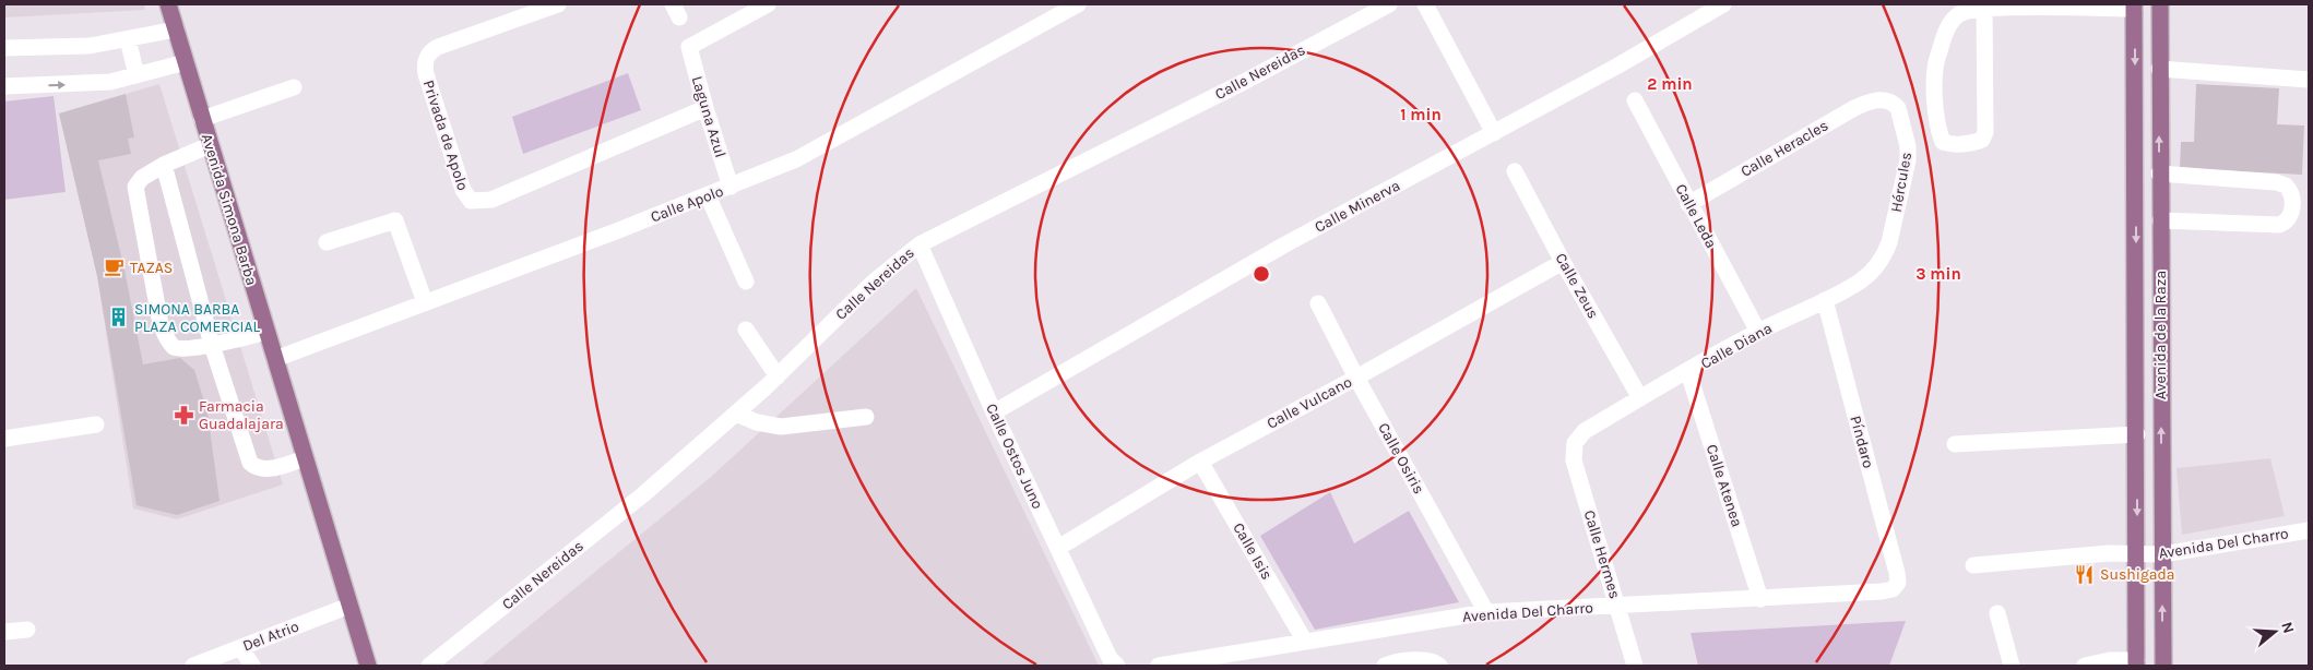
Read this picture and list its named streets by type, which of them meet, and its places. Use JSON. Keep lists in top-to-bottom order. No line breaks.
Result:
{"streets":{"main road":["Avenida Simona Barba","Avenida de la Raza"],"street":["Calle Nereidas","Laguna Azul","Privada de Apolo","Calle Heracles","Hércules","Calle Apolo","Calle Minerva","Calle Leda","Calle Zeus","Calle Diana","Calle Vulcano","Píndaro","Calle Ostos Juno","Calle Osiris","Calle Atenea","Avenida Del Charro","Calle Isis","Calle Hermes","Del Atrio"]},"crossings":[["Calle Nereidas","Calle Ostos Juno"],["Laguna Azul","Privada de Apolo"],["Laguna Azul","Calle Apolo"],["Calle Heracles","Hércules"],["Calle Heracles","Calle Leda"],["Hércules","Calle Diana"],["Calle Apolo","Avenida Simona Barba"],["Calle Minerva","Calle Ostos Juno"],["Avenida Simona Barba","Del Atrio"],["Calle Leda","Calle Diana"],["Calle Zeus","Calle Diana"],["Calle Zeus","Calle Vulcano"],["Avenida de la Raza","Avenida Del Charro"],["Calle Diana","Píndaro"],["Calle Diana","Calle Atenea"],["Calle Diana","Calle Hermes"],["Calle Vulcano","Calle Ostos Juno"],["Calle Vulcano","Calle Osiris"],["Calle Vulcano","Calle Isis"],["Píndaro","Avenida Del Charro"],["Calle Osiris","Avenida Del Charro"],["Calle Atenea","Avenida Del Charro"],["Avenida Del Charro","Calle Isis"],["Avenida Del Charro","Calle Hermes"]],"places":{"cafe":["TAZAS"],"building":["SIMONA BARBA PLAZA COMERCIAL"],"pharmacy":["Farmacia Guadalajara"],"restaurant":["Sushigada"]},"north":"right","rings":["2 min","1 min","3 min"]}
